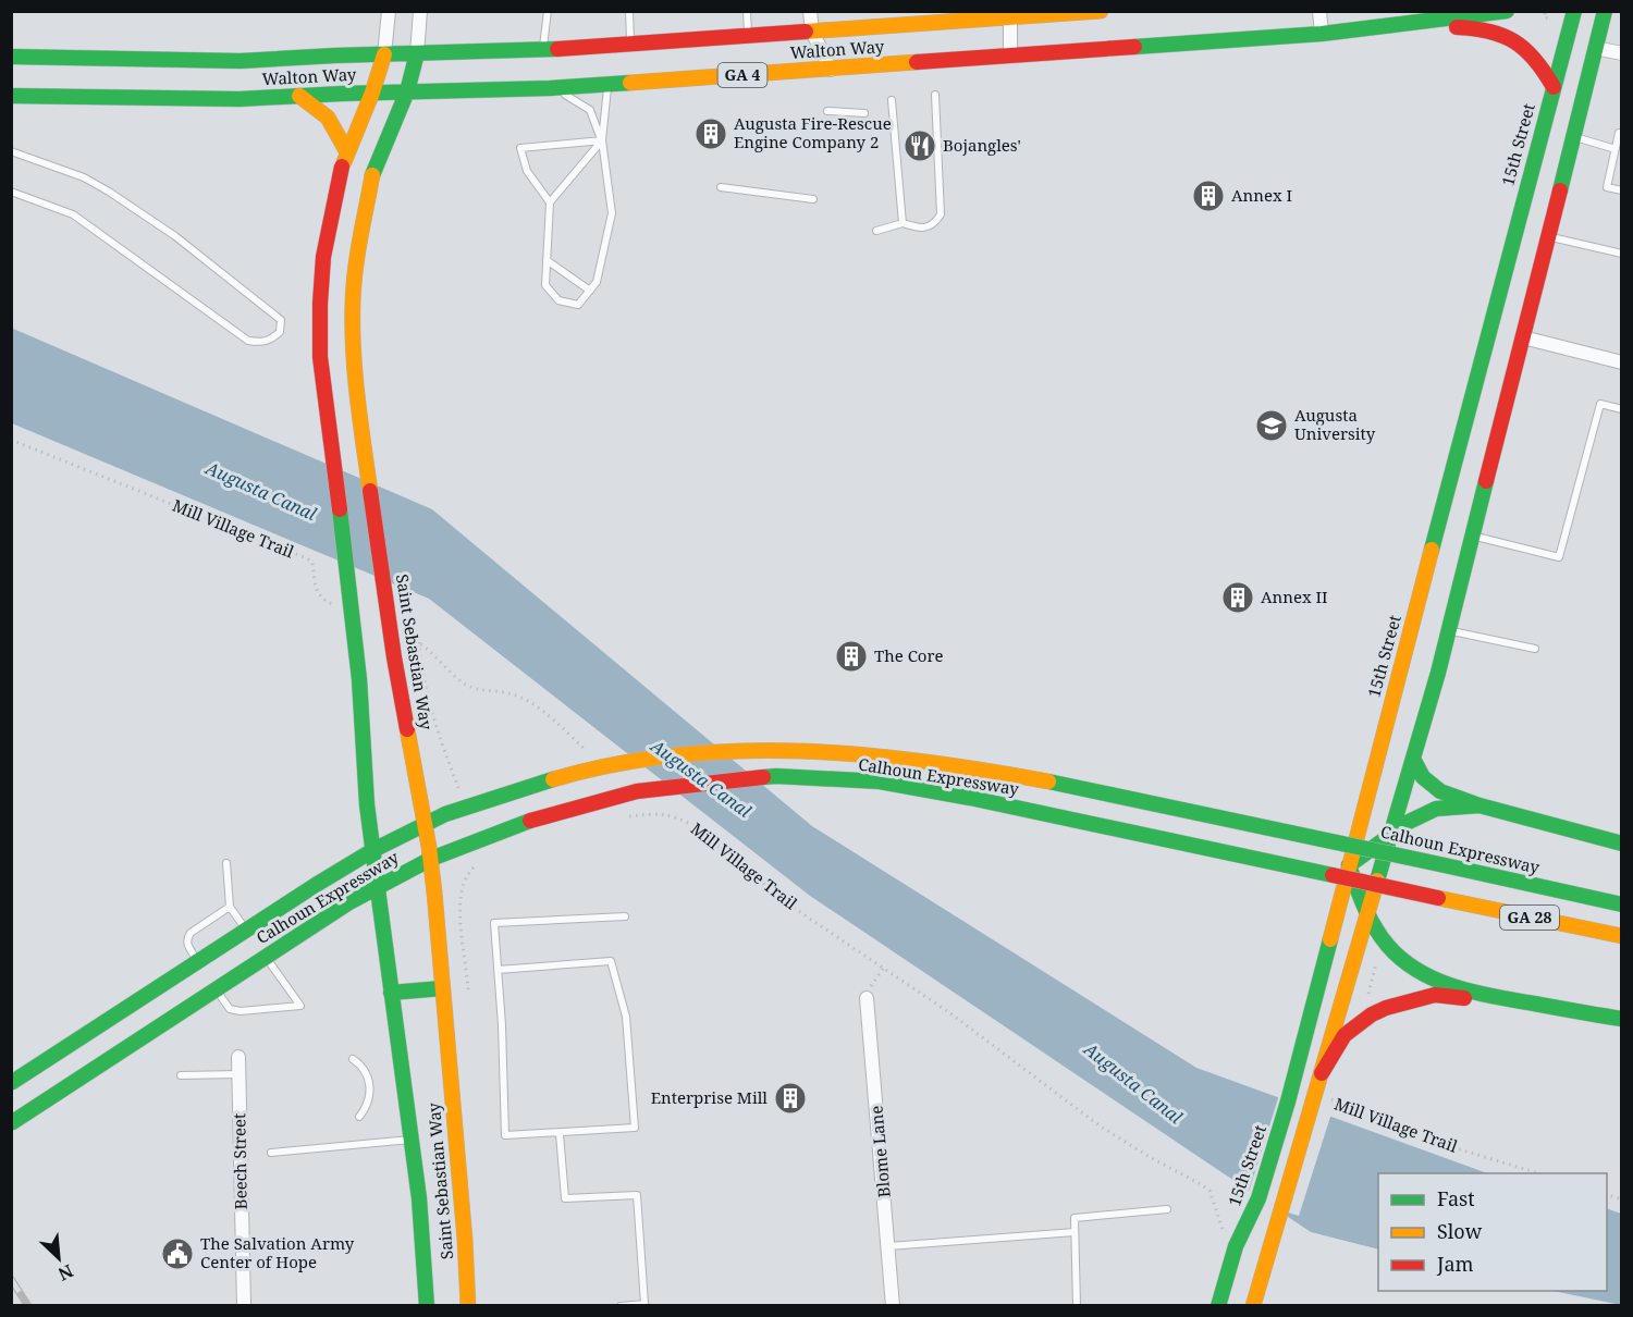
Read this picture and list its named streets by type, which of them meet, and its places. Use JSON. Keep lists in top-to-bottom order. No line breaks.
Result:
{"streets":{"main road":["Walton Way","GA 4","15th Street","Saint Sebastian Way","Calhoun Expressway","GA 28"],"street":["Blome Lane","Beech Street"],"path":["Mill Village Trail"]},"crossings":[["Walton Way","Saint Sebastian Way"]],"water":["Augusta Canal"],"places":{"building":["Augusta Fire-Rescue Engine Company 2","Annex I","Annex II","The Core","Enterprise Mill"],"restaurant":["Bojangles'"],"school or university":["Augusta University"],"public building":["The Salvation Army Center of Hope"]},"legend":["Fast","Slow","Jam"],"north":"bottom right"}
